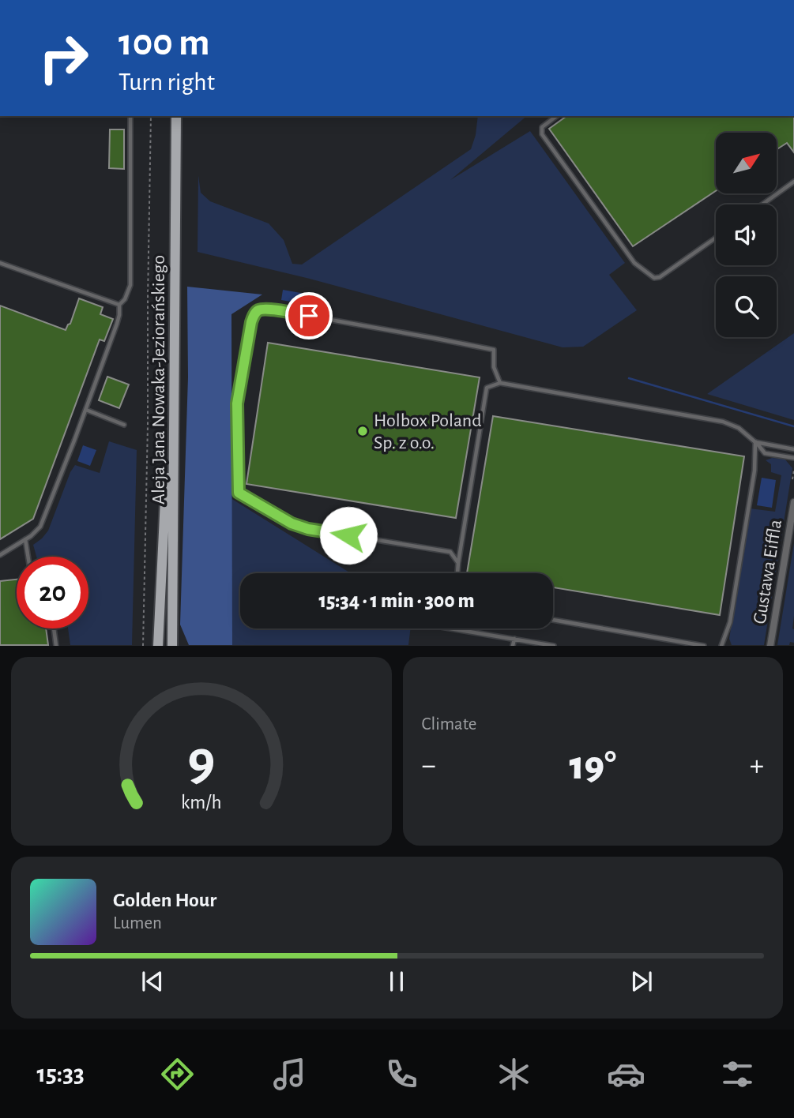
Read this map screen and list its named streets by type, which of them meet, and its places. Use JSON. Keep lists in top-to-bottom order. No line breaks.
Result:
{"streets":{"main road":["Aleja Jana Nowaka-Jeziorańskiego"],"street":["Gustawa Eiffla"]},"places":["Holbox Poland Sp. z o.o."],"north":"top right","page":{"turn":["100 m","Turn right"],"limit":"20","trip":"15:34 · 1 min · 300 m","tile":"Climate","heat":["−","19°","+"],"song":["Golden Hour","Lumen"],"tabs":"15:33","gauge":["9","km/h"]}}
